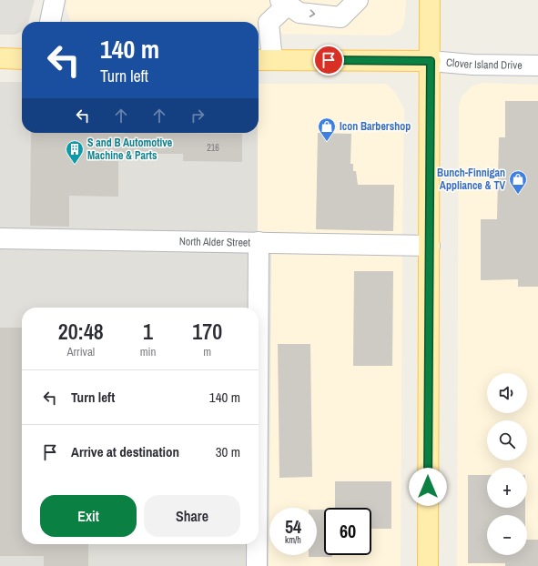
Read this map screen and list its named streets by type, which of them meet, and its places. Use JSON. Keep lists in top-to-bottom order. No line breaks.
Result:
{"streets":{"street":["Clover Island Drive","North Alder Street"]},"places":{"shop":["Icon Barbershop","Bunch-Finnigan Appliance & TV"],"building":["S and B Automotive Machine & Parts"]},"house_numbers":["216"],"page":{"turn":["140 m","Turn left"],"eta":["20:48","Arrival","1","min","170","m"],"list":[{"name":"Turn left","value":"140 m"},{"name":"Arrive at destination","value":"30 m"}],"map_buttons":["+","−"],"buttons":["Exit","Share"],"speed":"54 km/h","limit":"60"}}
